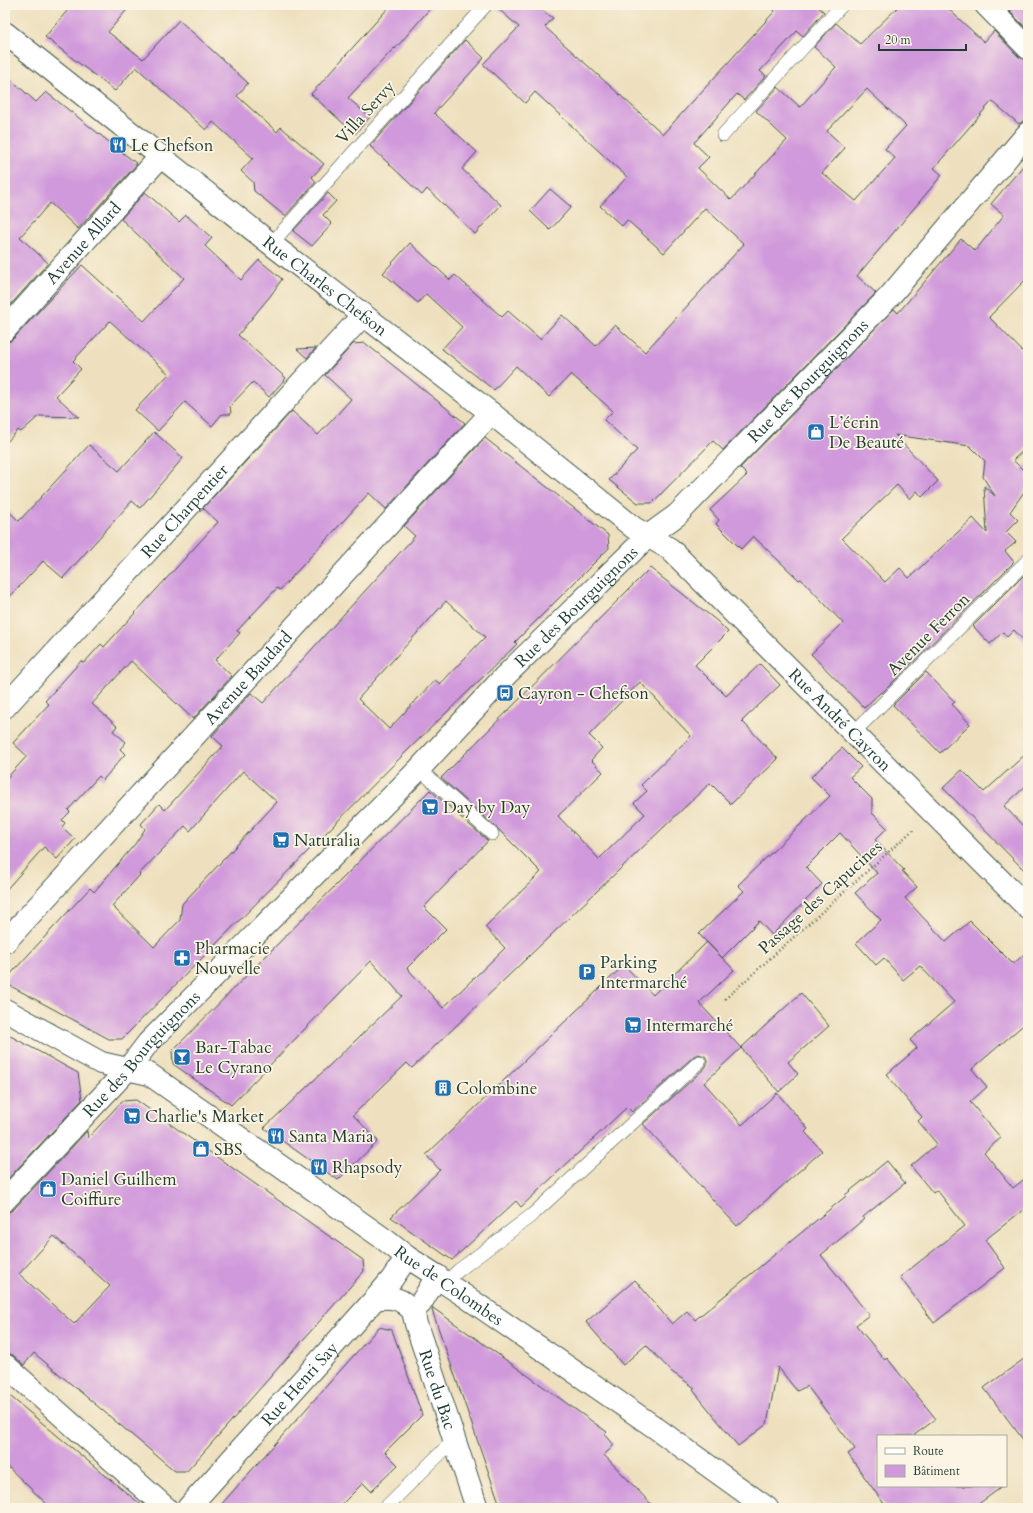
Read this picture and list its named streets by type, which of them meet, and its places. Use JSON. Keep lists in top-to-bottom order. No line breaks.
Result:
{"streets":{"street":["Avenue Allard","Rue Charles Chefson","Rue des Bourguignons","Rue Charpentier","Avenue Baudard","Rue André Cayron","Rue de Colombes","Rue Henri Say","Rue du Bac"],"lane":["Villa Servy","Avenue Ferron"],"path":["Passage des Capucines"]},"crossings":[["Villa Servy","Rue Charles Chefson"],["Avenue Allard","Rue Charles Chefson"],["Rue Charles Chefson","Rue des Bourguignons"],["Rue Charles Chefson","Rue Charpentier"],["Rue Charles Chefson","Avenue Baudard"],["Rue Charles Chefson","Rue André Cayron"],["Rue des Bourguignons","Rue André Cayron"],["Rue des Bourguignons","Rue de Colombes"],["Avenue Ferron","Rue André Cayron"],["Rue André Cayron","Passage des Capucines"],["Rue de Colombes","Rue Henri Say"]],"places":{"restaurant":["Le Chefson","Santa Maria","Rhapsody"],"shop":["L’écrin De Beauté","SBS","Daniel Guilhem Coiffure"],"bus stop":["Cayron - Chefson"],"supermarket":["Day by Day","Naturalia","Intermarché","Charlie's Market"],"pharmacy":["Pharmacie Nouvelle"],"parking":["Parking Intermarché"],"bar":["Bar-Tabac Le Cyrano"],"building":["Colombine"]},"legend":["Route","Bâtiment"],"scale_bar":"20 m"}
